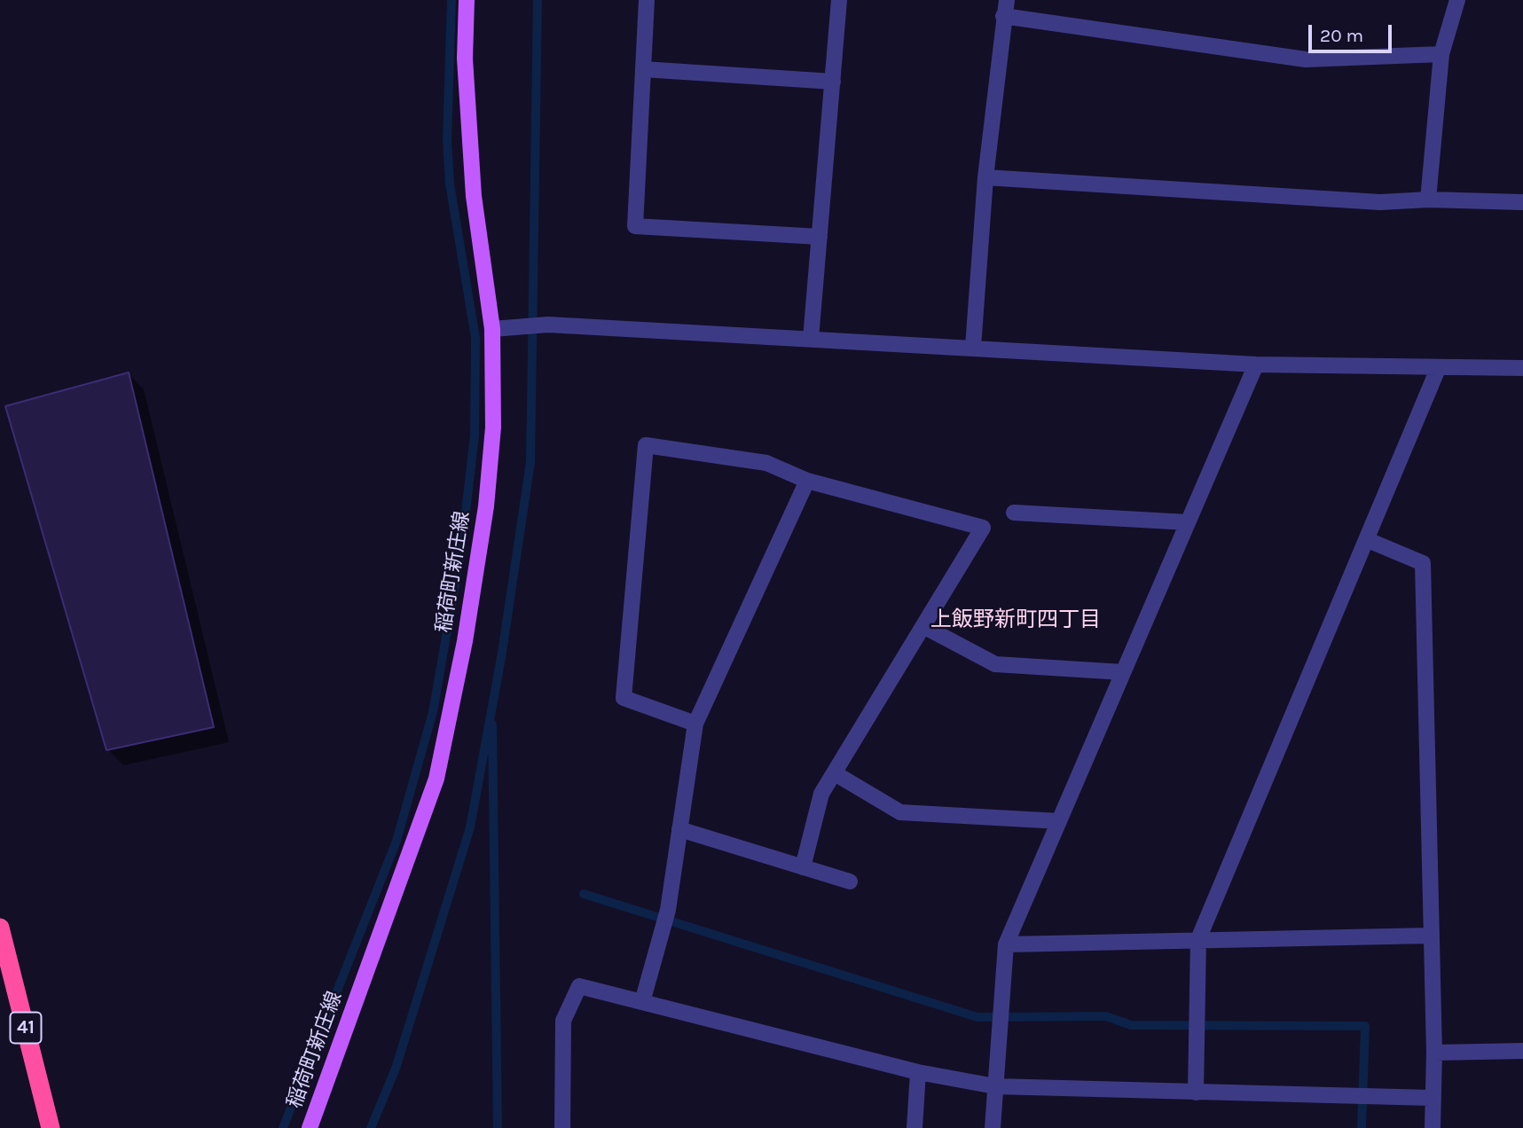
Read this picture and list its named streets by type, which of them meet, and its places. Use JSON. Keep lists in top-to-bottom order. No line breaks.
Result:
{"streets":{"highway":["41"],"main road":["稲荷町新庄線"]},"districts":["上飯野新町四丁目"],"scale_bar":"20 m"}
